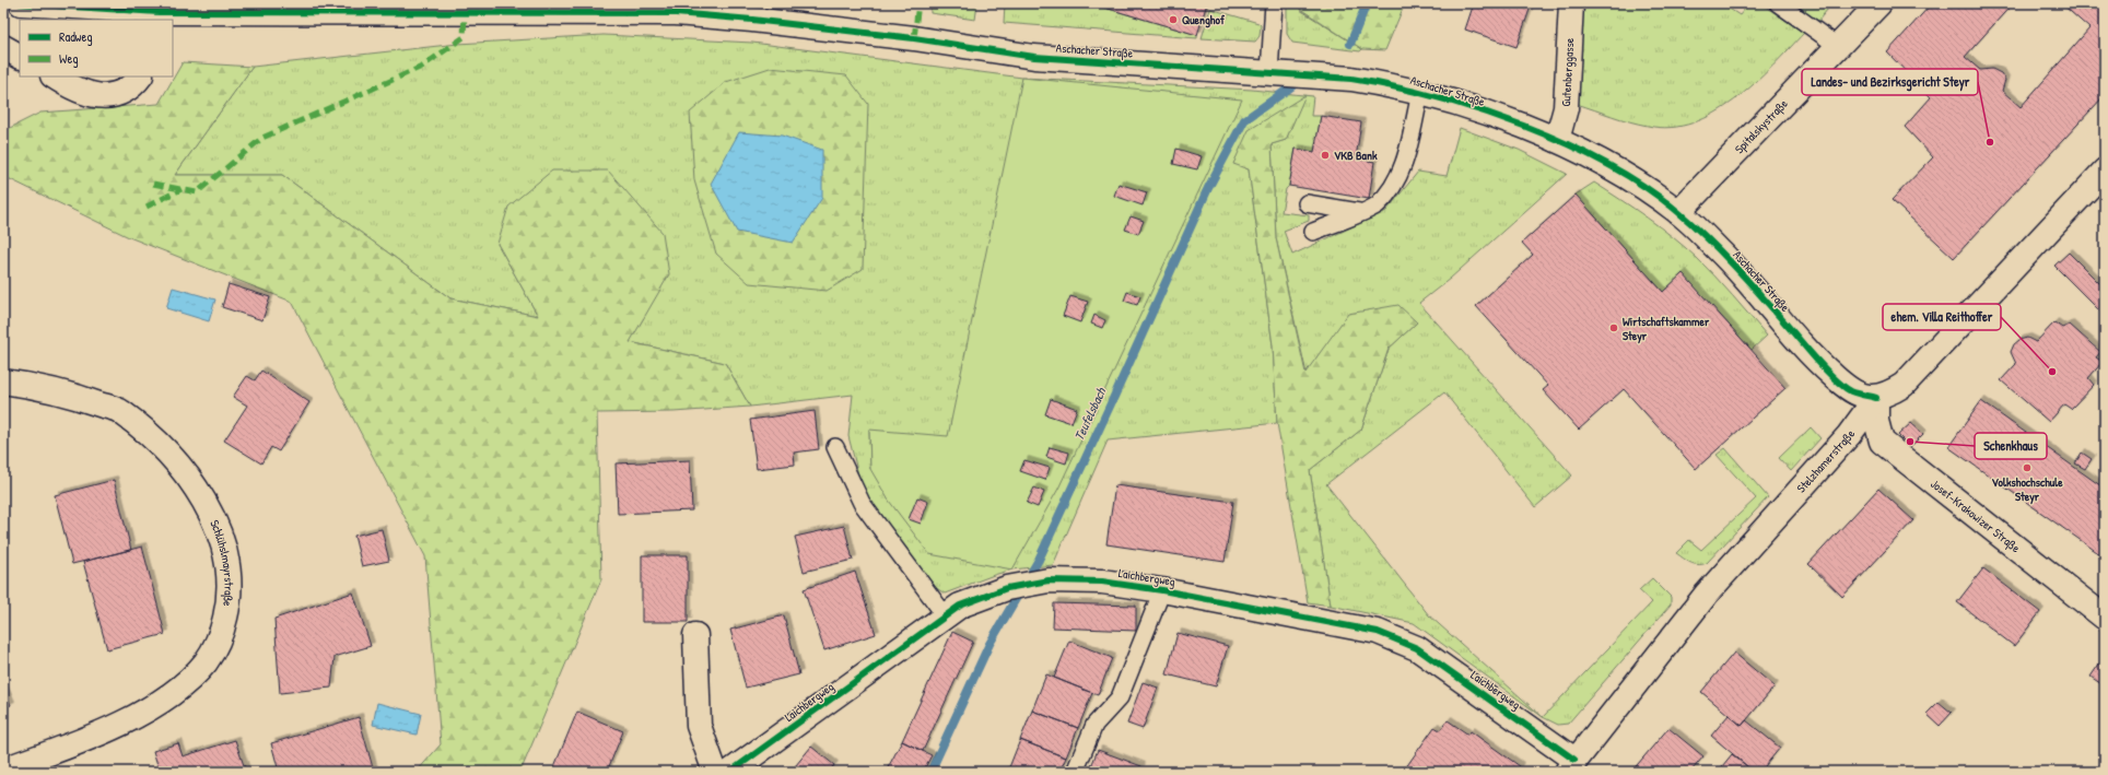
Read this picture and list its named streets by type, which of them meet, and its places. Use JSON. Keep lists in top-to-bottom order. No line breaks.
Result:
{"streets":{"street":["Aschacher Straße","Gutenberggasse","Spitalskystraße","Stelzhamerstraße","Josef-Krakowizer Straße","Schlühslmayrstraße","Laichbergweg"]},"crossings":[["Aschacher Straße","Gutenberggasse"],["Aschacher Straße","Spitalskystraße"],["Aschacher Straße","Stelzhamerstraße"],["Aschacher Straße","Josef-Krakowizer Straße"],["Stelzhamerstraße","Josef-Krakowizer Straße"],["Stelzhamerstraße","Laichbergweg"]],"water":["Teufelsbach"],"places":["Quenghof","Landes- und Bezirksgericht Steyr","VKB Bank","Wirtschaftskammer Steyr","ehem. Villa Reithoffer","Schenkhaus","Volkshochschule Steyr"],"legend":["Radweg","Weg"]}
